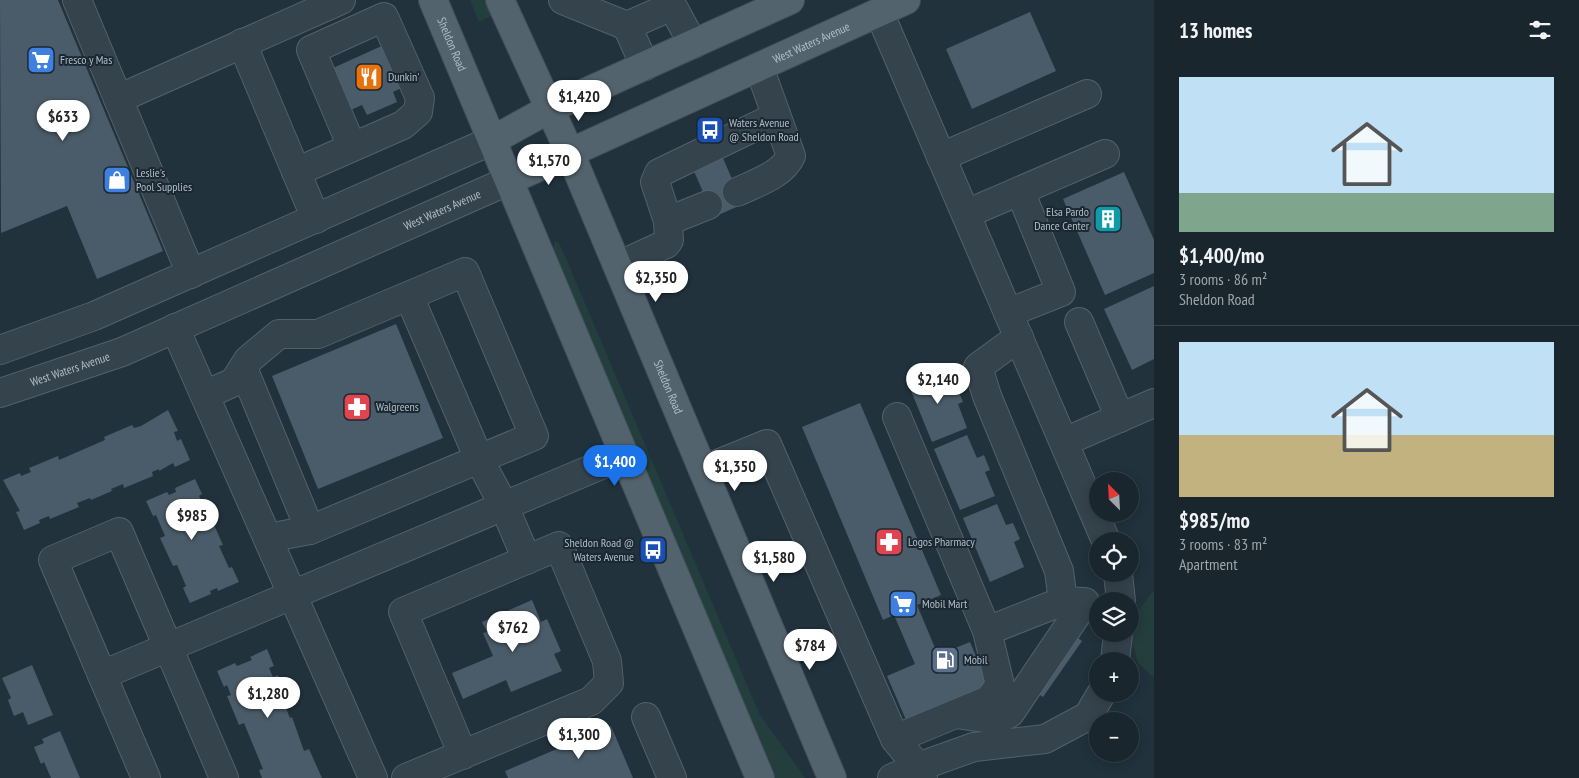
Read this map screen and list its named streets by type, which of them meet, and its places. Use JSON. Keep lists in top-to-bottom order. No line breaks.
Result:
{"streets":{"main road":["Sheldon Road","West Waters Avenue"]},"crossings":[["Sheldon Road","West Waters Avenue"]],"places":{"supermarket":["Fresco y Mas","Mobil Mart"],"restaurant":["Dunkin'"],"bus stop":["Waters Avenue @ Sheldon Road","Sheldon Road @ Waters Avenue"],"shop":["Leslie's Pool Supplies"],"building":["Elsa Pardo Dance Center"],"pharmacy":["Walgreens","Logos Pharmacy"],"fuel station":["Mobil"]},"north":"top left","page":{"heading":"13 homes","list":[{"name":"$1,400/mo","note":"3 rooms · 86 m² · Sheldon Road"},{"name":"$985/mo","note":"3 rooms · 83 m² · Apartment"}],"price":["$1,420","$633","$1,570","$2,350","$2,140","$1,400","$1,350","$985","$1,580","$762","$784","$1,280","$1,300"],"map_buttons":["+","−"]}}
